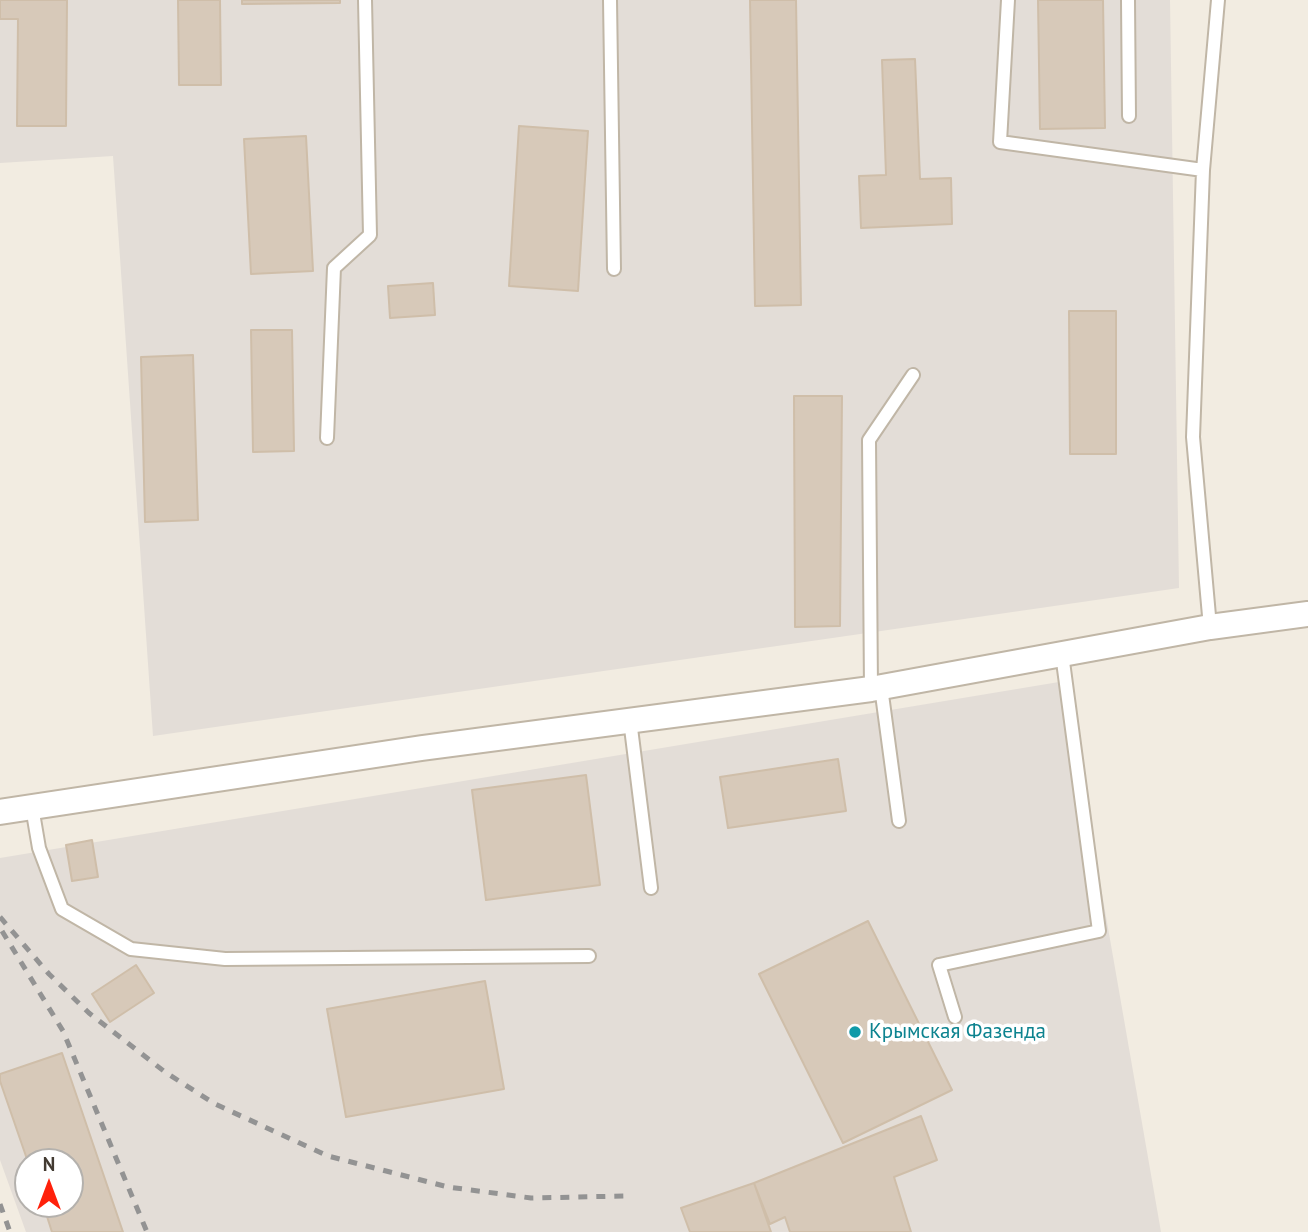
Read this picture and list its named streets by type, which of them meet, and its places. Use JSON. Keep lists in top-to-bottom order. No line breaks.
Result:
{"places":["Крымская Фазенда"],"north":"top"}
